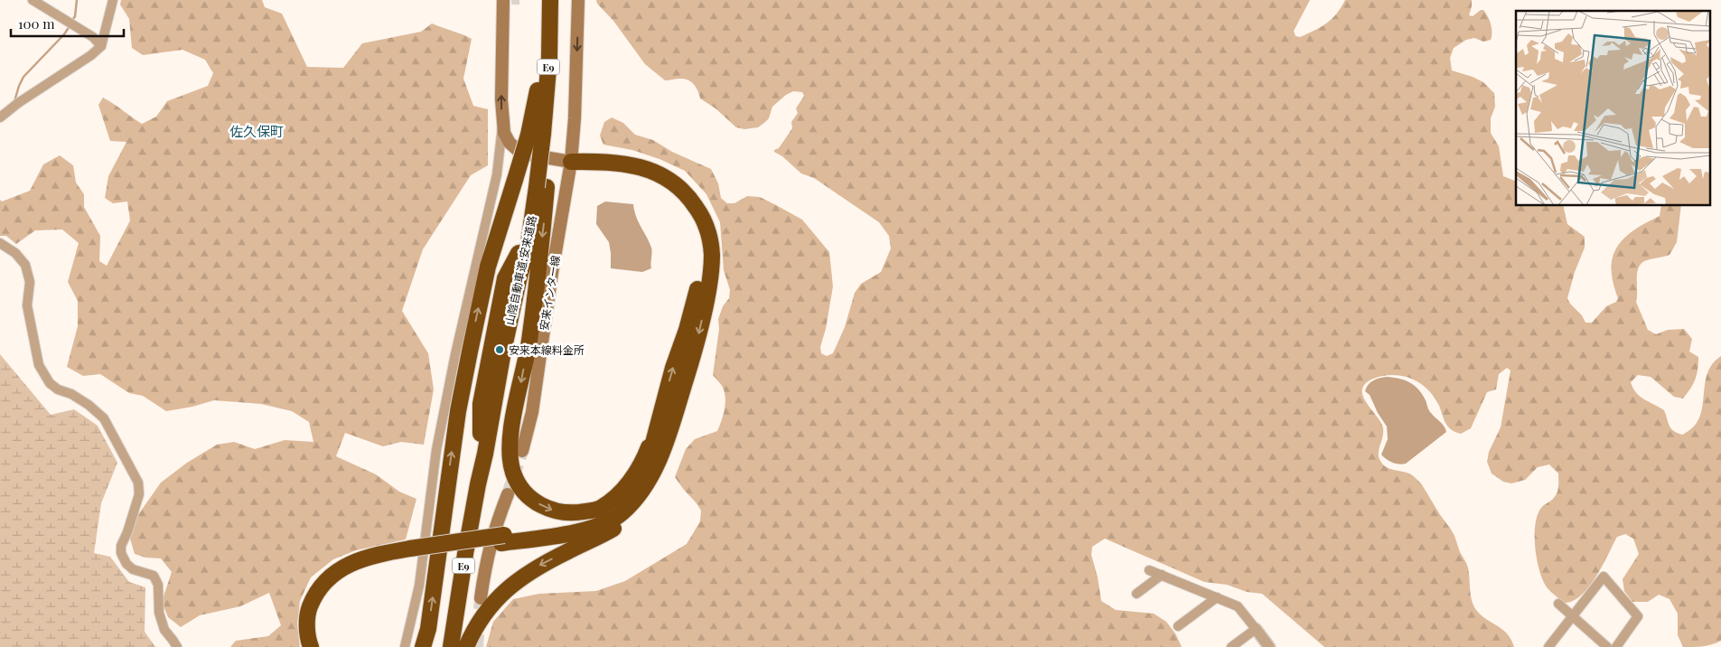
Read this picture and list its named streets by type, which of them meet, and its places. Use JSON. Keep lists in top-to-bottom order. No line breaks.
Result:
{"streets":{"highway":["E9","山陰自動車道;安来道路"],"main road":["安来インター線"]},"districts":["佐久保町"],"places":["安来本線料金所"],"scale_bar":"100 m"}
